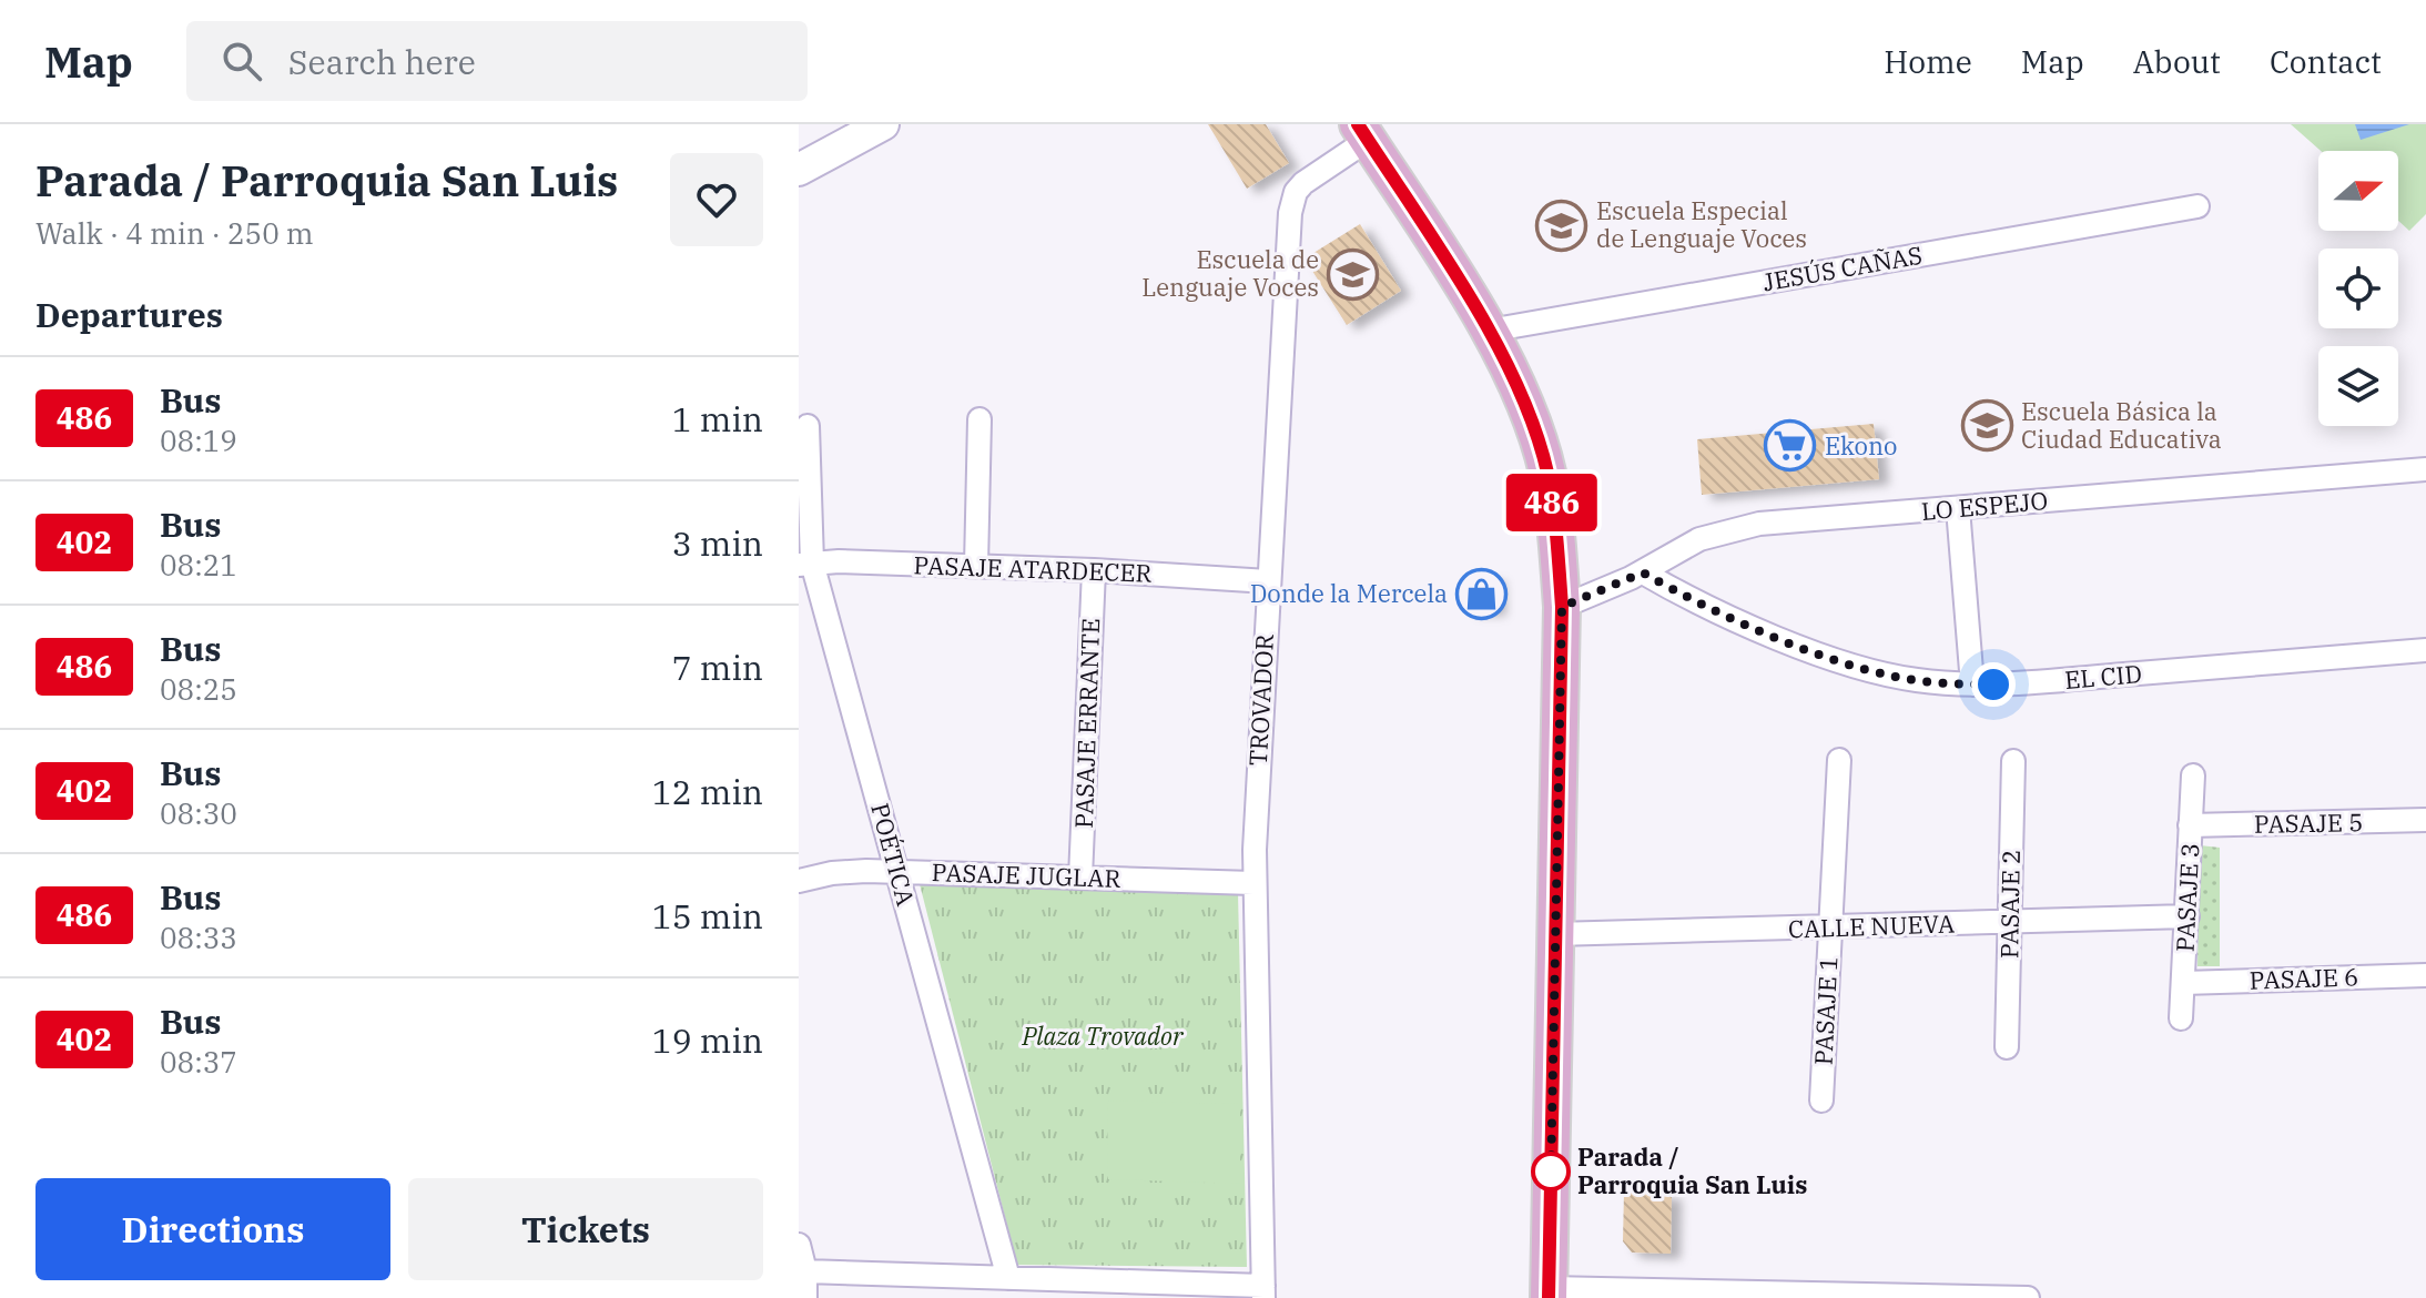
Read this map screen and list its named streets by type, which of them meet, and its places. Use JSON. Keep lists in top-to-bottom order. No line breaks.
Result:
{"streets":{"street":["JESÚS CAÑAS","LO ESPEJO","PASAJE ATARDECER","EL CID","TROVADOR","PASAJE ERRANTE","PASAJE 5","POÉTICA","PASAJE JUGLAR","PASAJE 3","PASAJE 2","CALLE NUEVA","PASAJE 6","PASAJE 1"]},"crossings":[["LO ESPEJO","EL CID"],["PASAJE ATARDECER","TROVADOR"],["PASAJE ATARDECER","PASAJE ERRANTE"],["PASAJE ATARDECER","POÉTICA"],["TROVADOR","PASAJE JUGLAR"],["PASAJE ERRANTE","PASAJE JUGLAR"],["PASAJE 5","PASAJE 3"],["POÉTICA","PASAJE JUGLAR"],["PASAJE 3","CALLE NUEVA"],["PASAJE 3","PASAJE 6"],["PASAJE 2","CALLE NUEVA"],["CALLE NUEVA","PASAJE 1"]],"parks":["Plaza Trovador"],"places":{"school or university":["Escuela Especial de Lenguaje Voces","Escuela de Lenguaje Voces","Escuela Básica la Ciudad Educativa"],"supermarket":["Ekono"],"shop":["Donde la Mercela"],"other":["Parada / Parroquia San Luis"]},"lines":["bus line 486"],"north":"right","page":{"header":"Map","search":"Search here","nav":["Home","Map","About","Contact"],"heading":[["Parada / Parroquia San Luis","Walk · 4 min · 250 m"],"Departures"],"on_map":"486","list":[{"mark":"486","name":"Bus","note":"08:19","value":"1 min"},{"mark":"402","name":"Bus","note":"08:21","value":"3 min"},{"mark":"486","name":"Bus","note":"08:25","value":"7 min"},{"mark":"402","name":"Bus","note":"08:30","value":"12 min"},{"mark":"486","name":"Bus","note":"08:33","value":"15 min"},{"mark":"402","name":"Bus","note":"08:37","value":"19 min"}],"buttons":["Directions","Tickets"]}}
